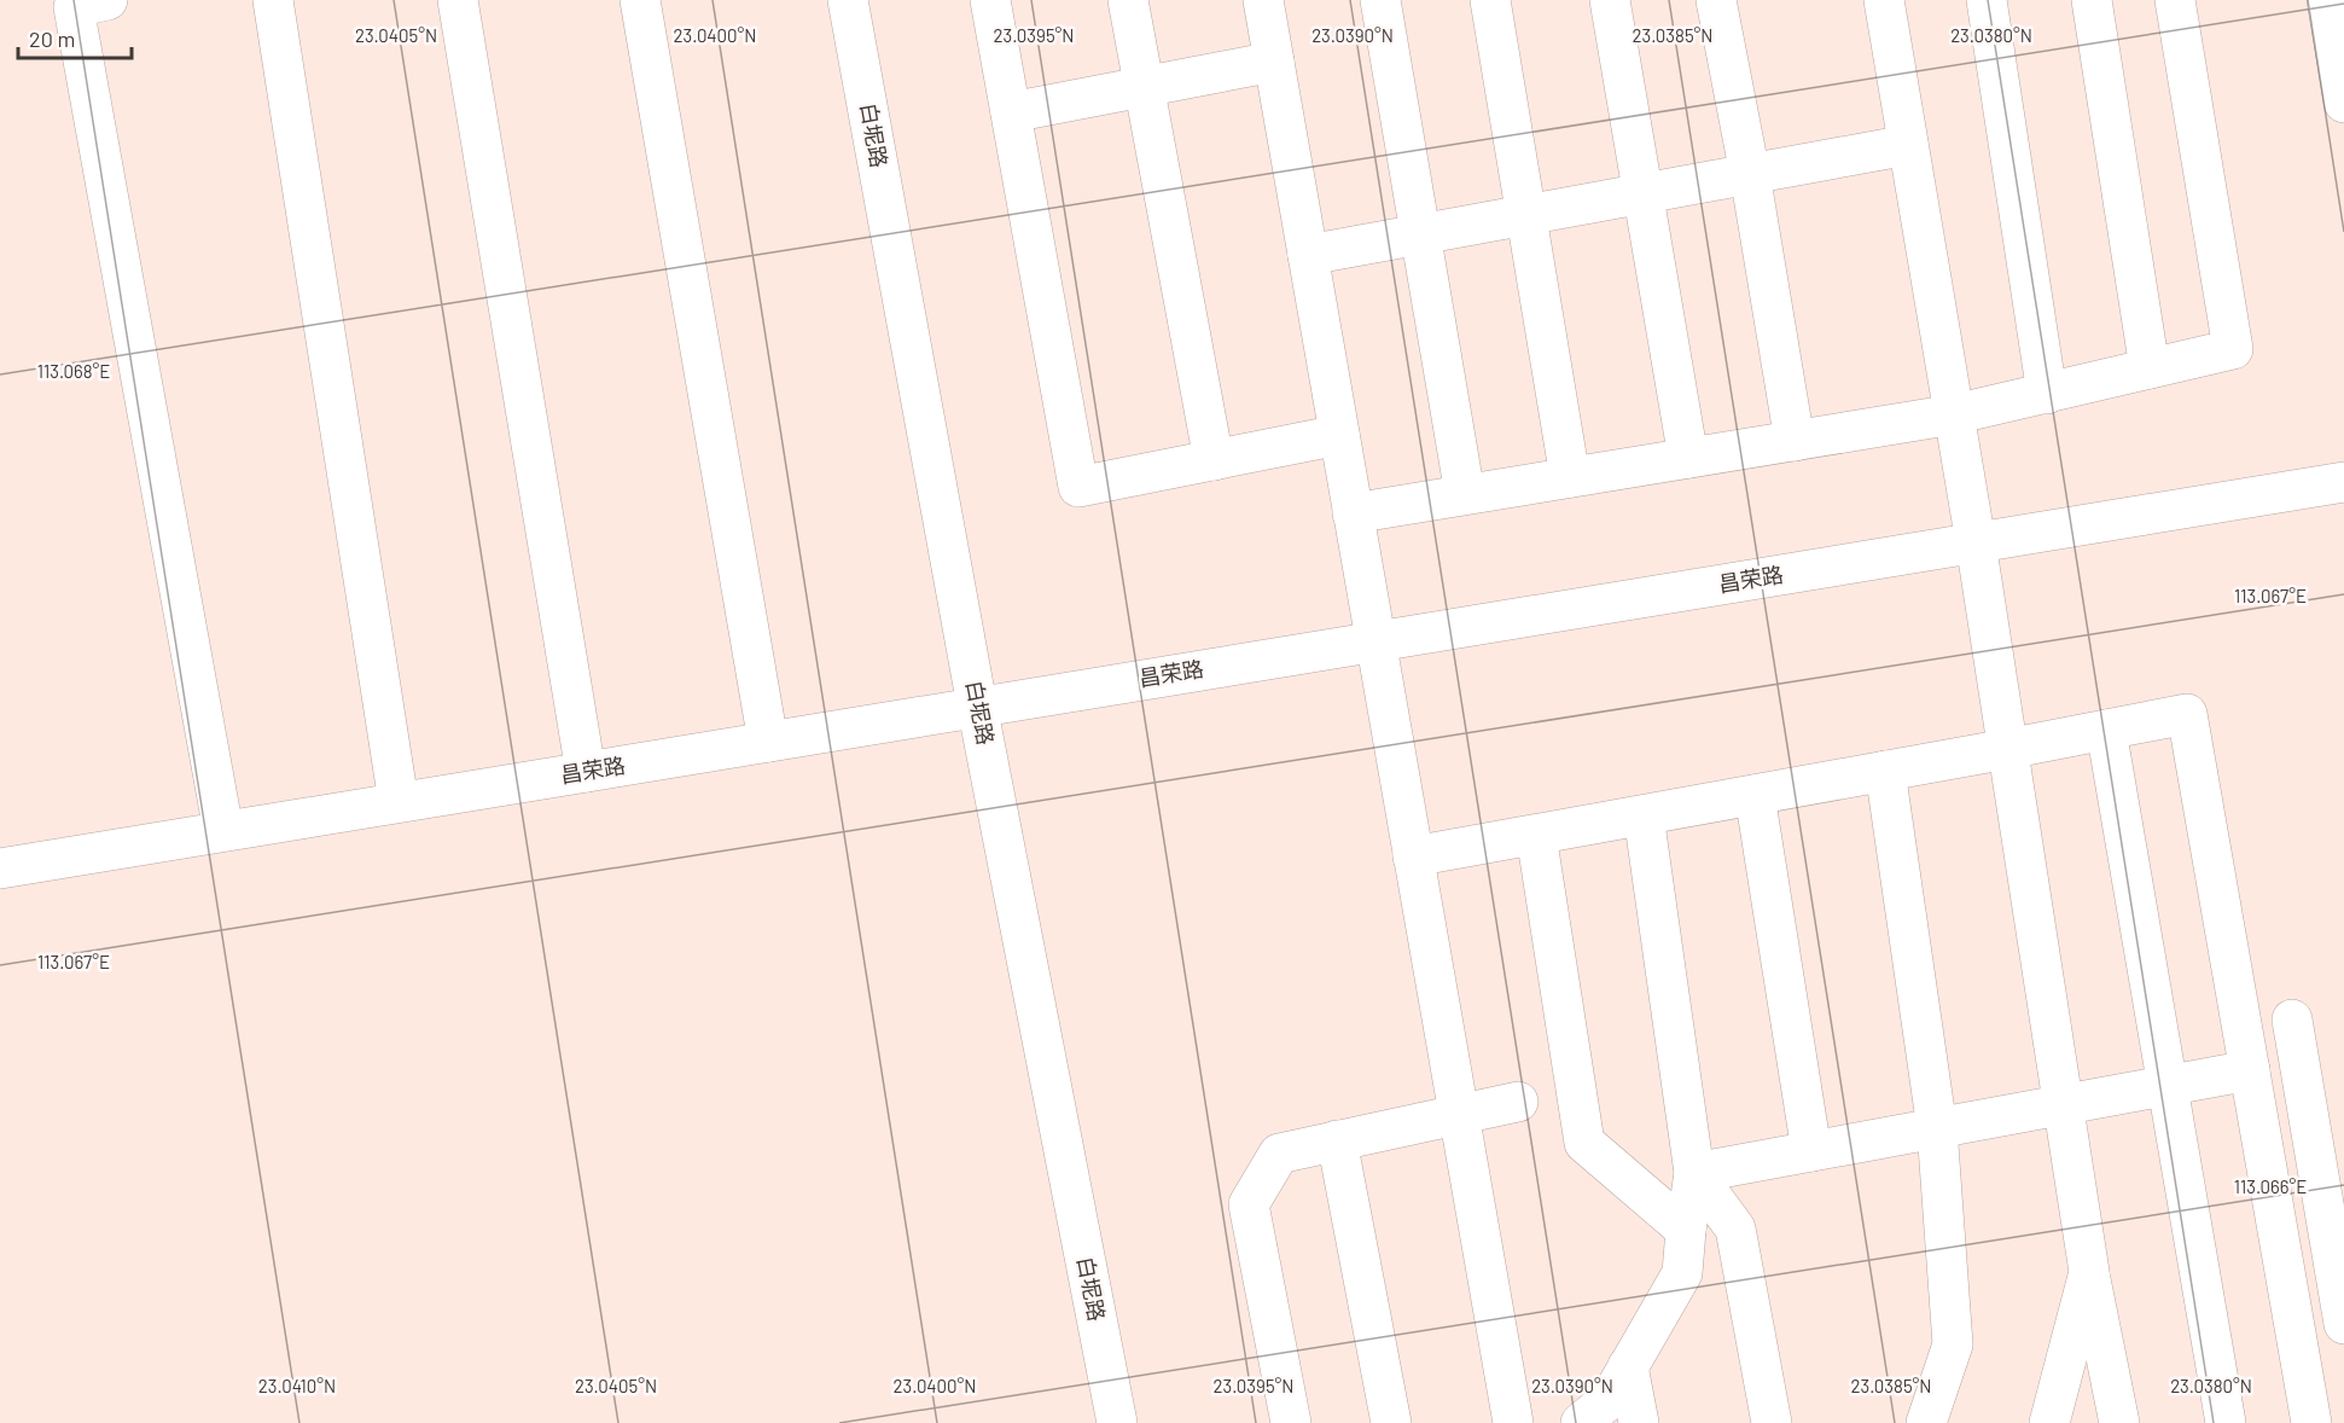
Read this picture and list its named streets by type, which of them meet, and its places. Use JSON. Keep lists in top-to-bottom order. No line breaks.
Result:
{"streets":{"street":["白坭路","昌荣路"]},"crossings":[["白坭路","昌荣路"]],"scale_bar":"20 m","coordinates":["23.0405°N","23.0395°N","23.0390°N","23.0380°N","23.0400°N","23.0385°N","113.068°E","113.067°E","113.066°E","23.0410°N"]}
